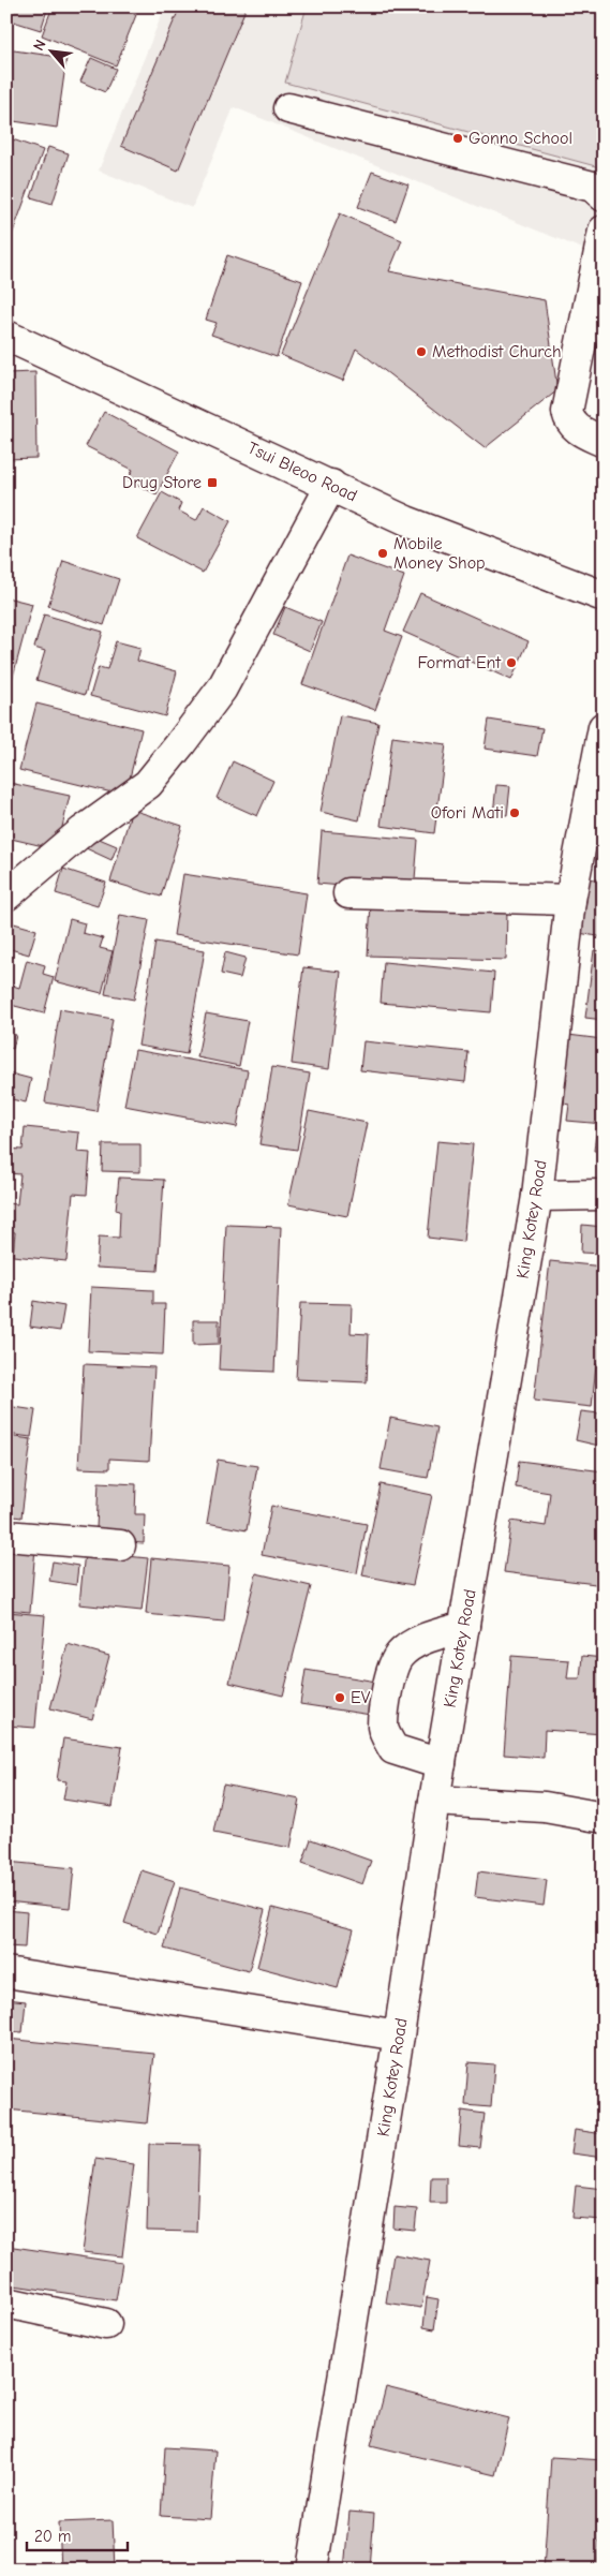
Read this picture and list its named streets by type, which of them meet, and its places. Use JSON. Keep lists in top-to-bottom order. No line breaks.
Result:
{"streets":{"street":["Tsui Bleoo Road","King Kotey Road"]},"places":{"other":["Gonno School","Methodist Church","Mobile Money Shop","Format Ent","Ofori Mati","EV"],"transit":["Drug Store"]},"scale_bar":"20 m","north":"top left"}
